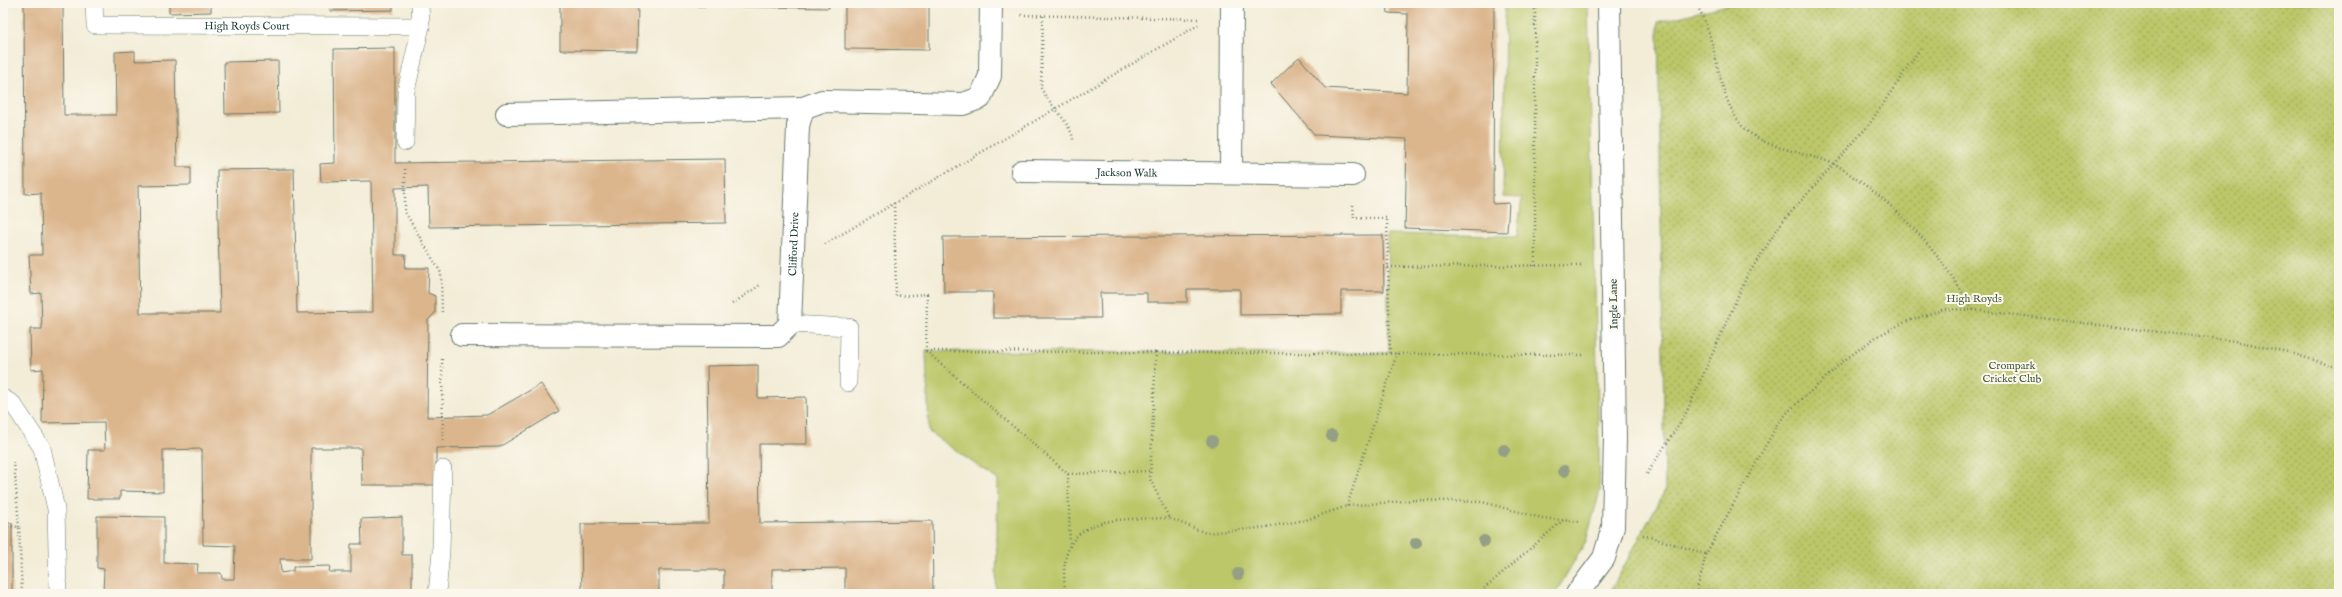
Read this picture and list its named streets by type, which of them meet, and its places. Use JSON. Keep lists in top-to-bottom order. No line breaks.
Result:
{"streets":{"street":["Jackson Walk","Clifford Drive","Ingle Lane"],"lane":["High Royds Court"]},"parks":["High Royds","Crompark Cricket Club"]}
